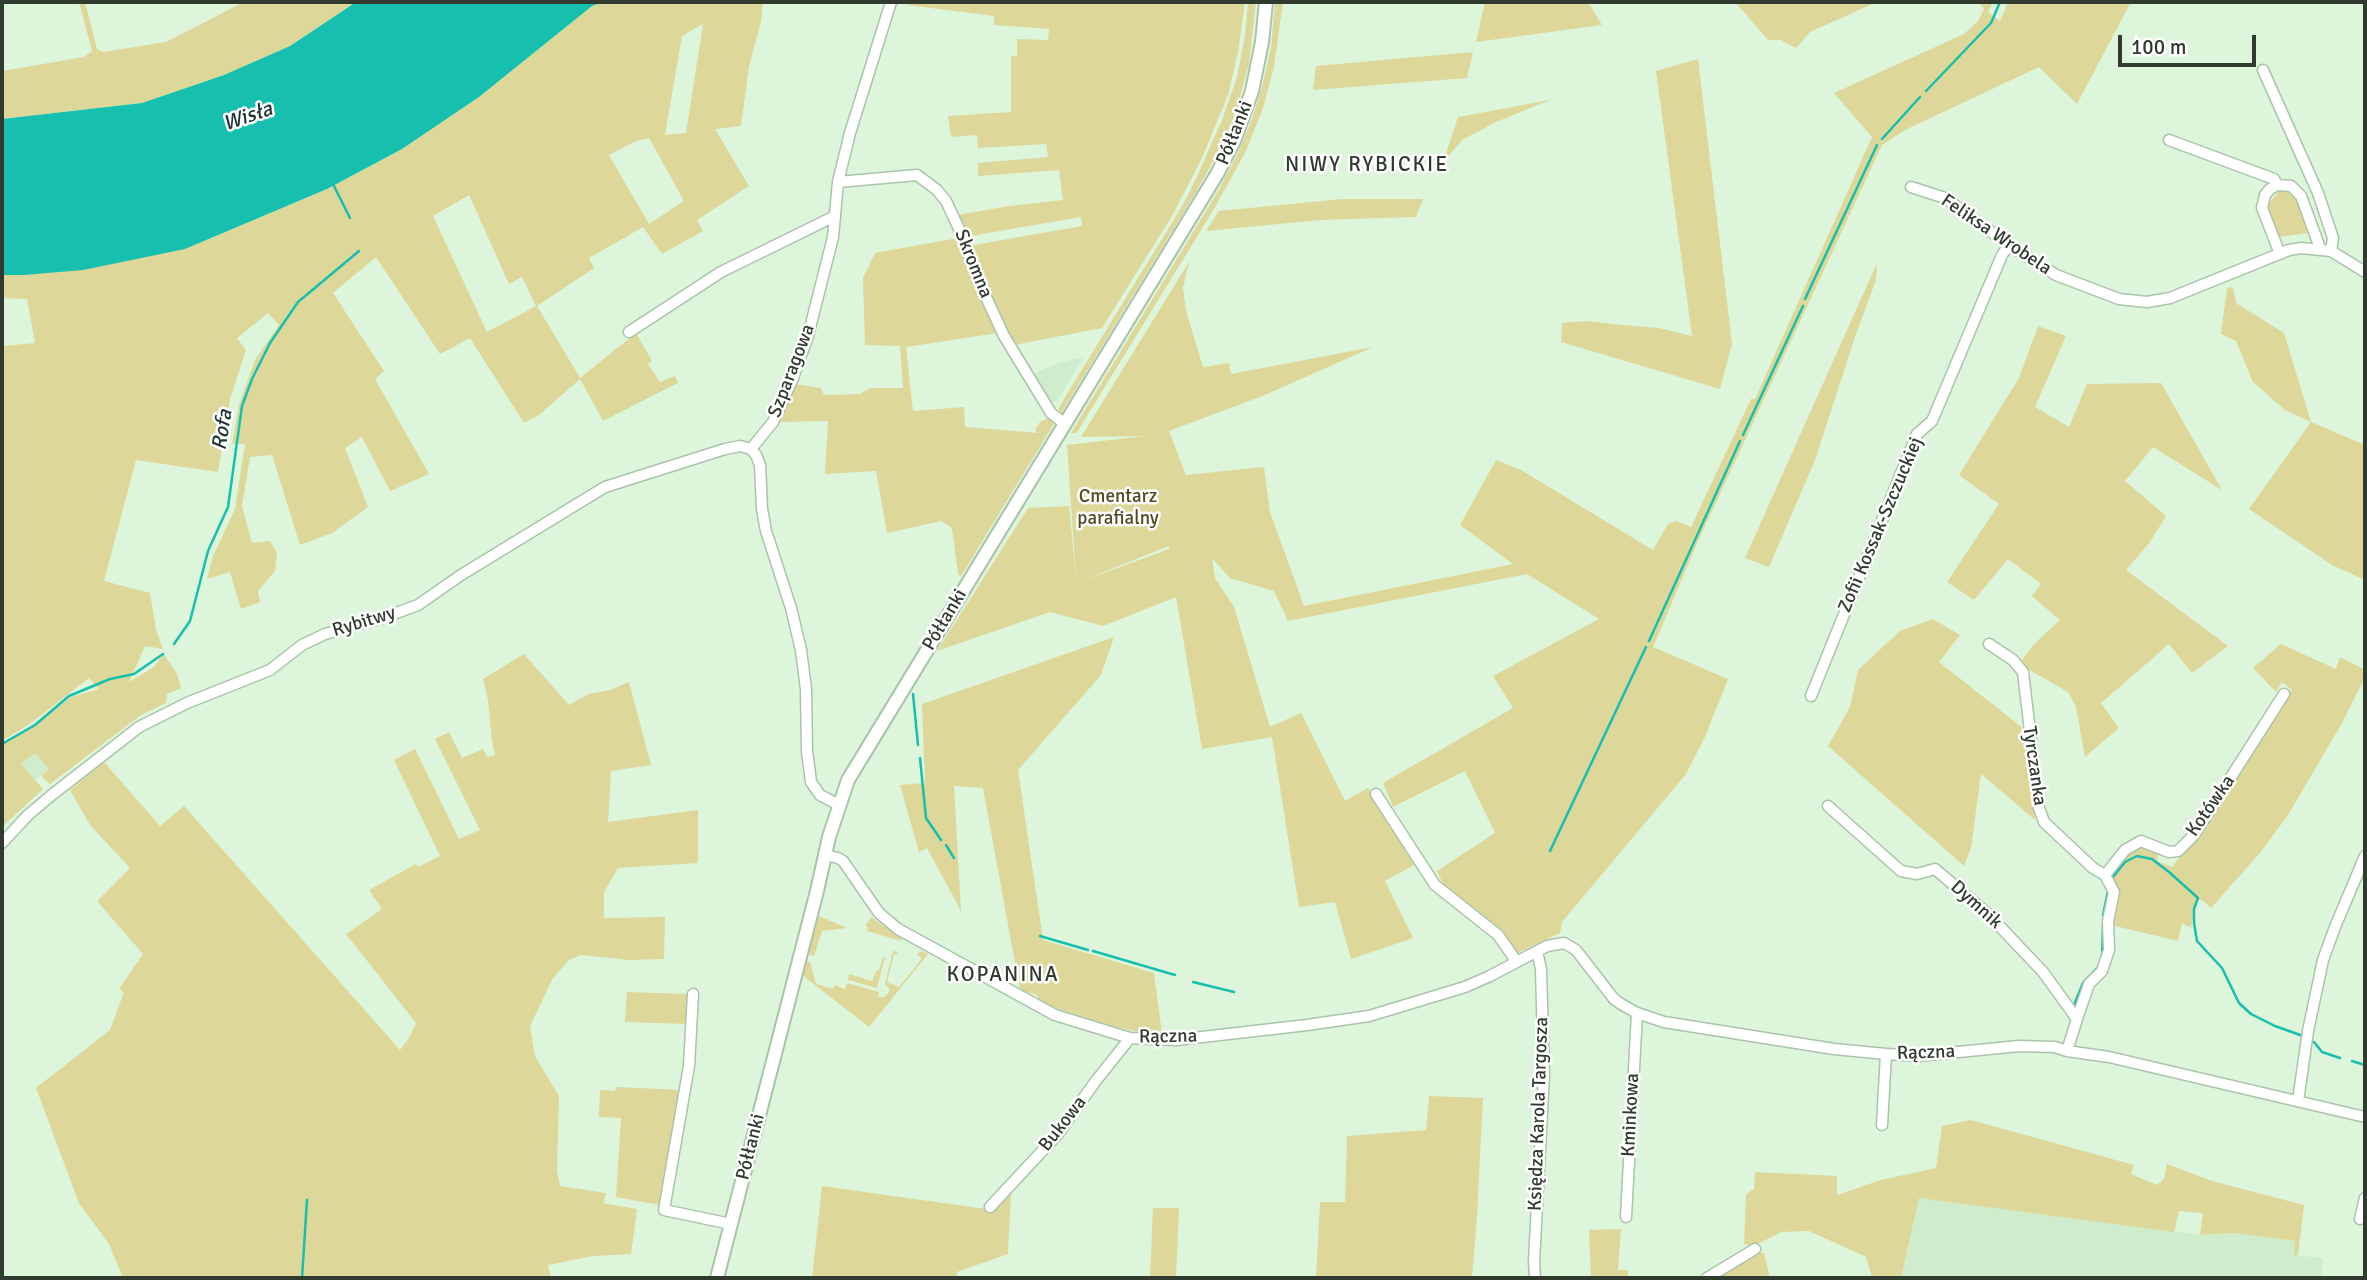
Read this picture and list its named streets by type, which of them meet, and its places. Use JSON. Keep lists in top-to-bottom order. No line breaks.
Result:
{"streets":{"street":["Półłanki","Feliksa Wrobela","Skromna","Szparagowa","Zofii Kossak-Szczuckiej","Rybitwy","Tyrczanka","Kotówka","Dymnik","Rączna","Księdza Karola Targosza","Kminkowa","Bukowa"]},"crossings":[["Półłanki","Skromna"],["Półłanki","Rączna"],["Feliksa Wrobela","Zofii Kossak-Szczuckiej"],["Skromna","Szparagowa"],["Szparagowa","Rybitwy"],["Tyrczanka","Kotówka"],["Rączna","Księdza Karola Targosza"],["Rączna","Kminkowa"],["Rączna","Bukowa"]],"districts":["NIWY RYBICKIE","KOPANINA"],"water":["Wisła","Rofa"],"parks":["Cmentarz parafialny"],"scale_bar":"100 m"}
